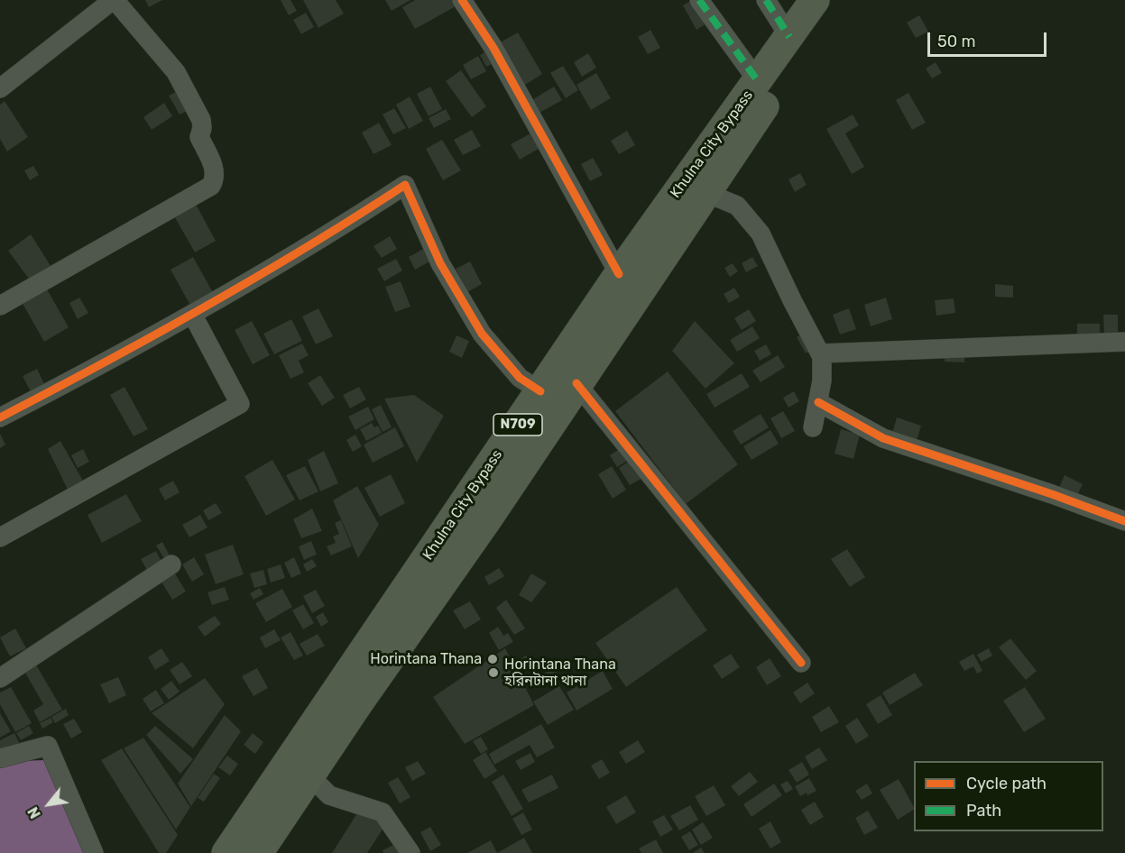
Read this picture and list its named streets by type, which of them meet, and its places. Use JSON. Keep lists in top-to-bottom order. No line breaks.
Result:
{"streets":{"highway":["Khulna City Bypass","N709"]},"places":["Horintana Thana","Horintana Thana হরিনটানা থানা"],"legend":["Cycle path","Path"],"scale_bar":"50 m","north":"bottom left"}
